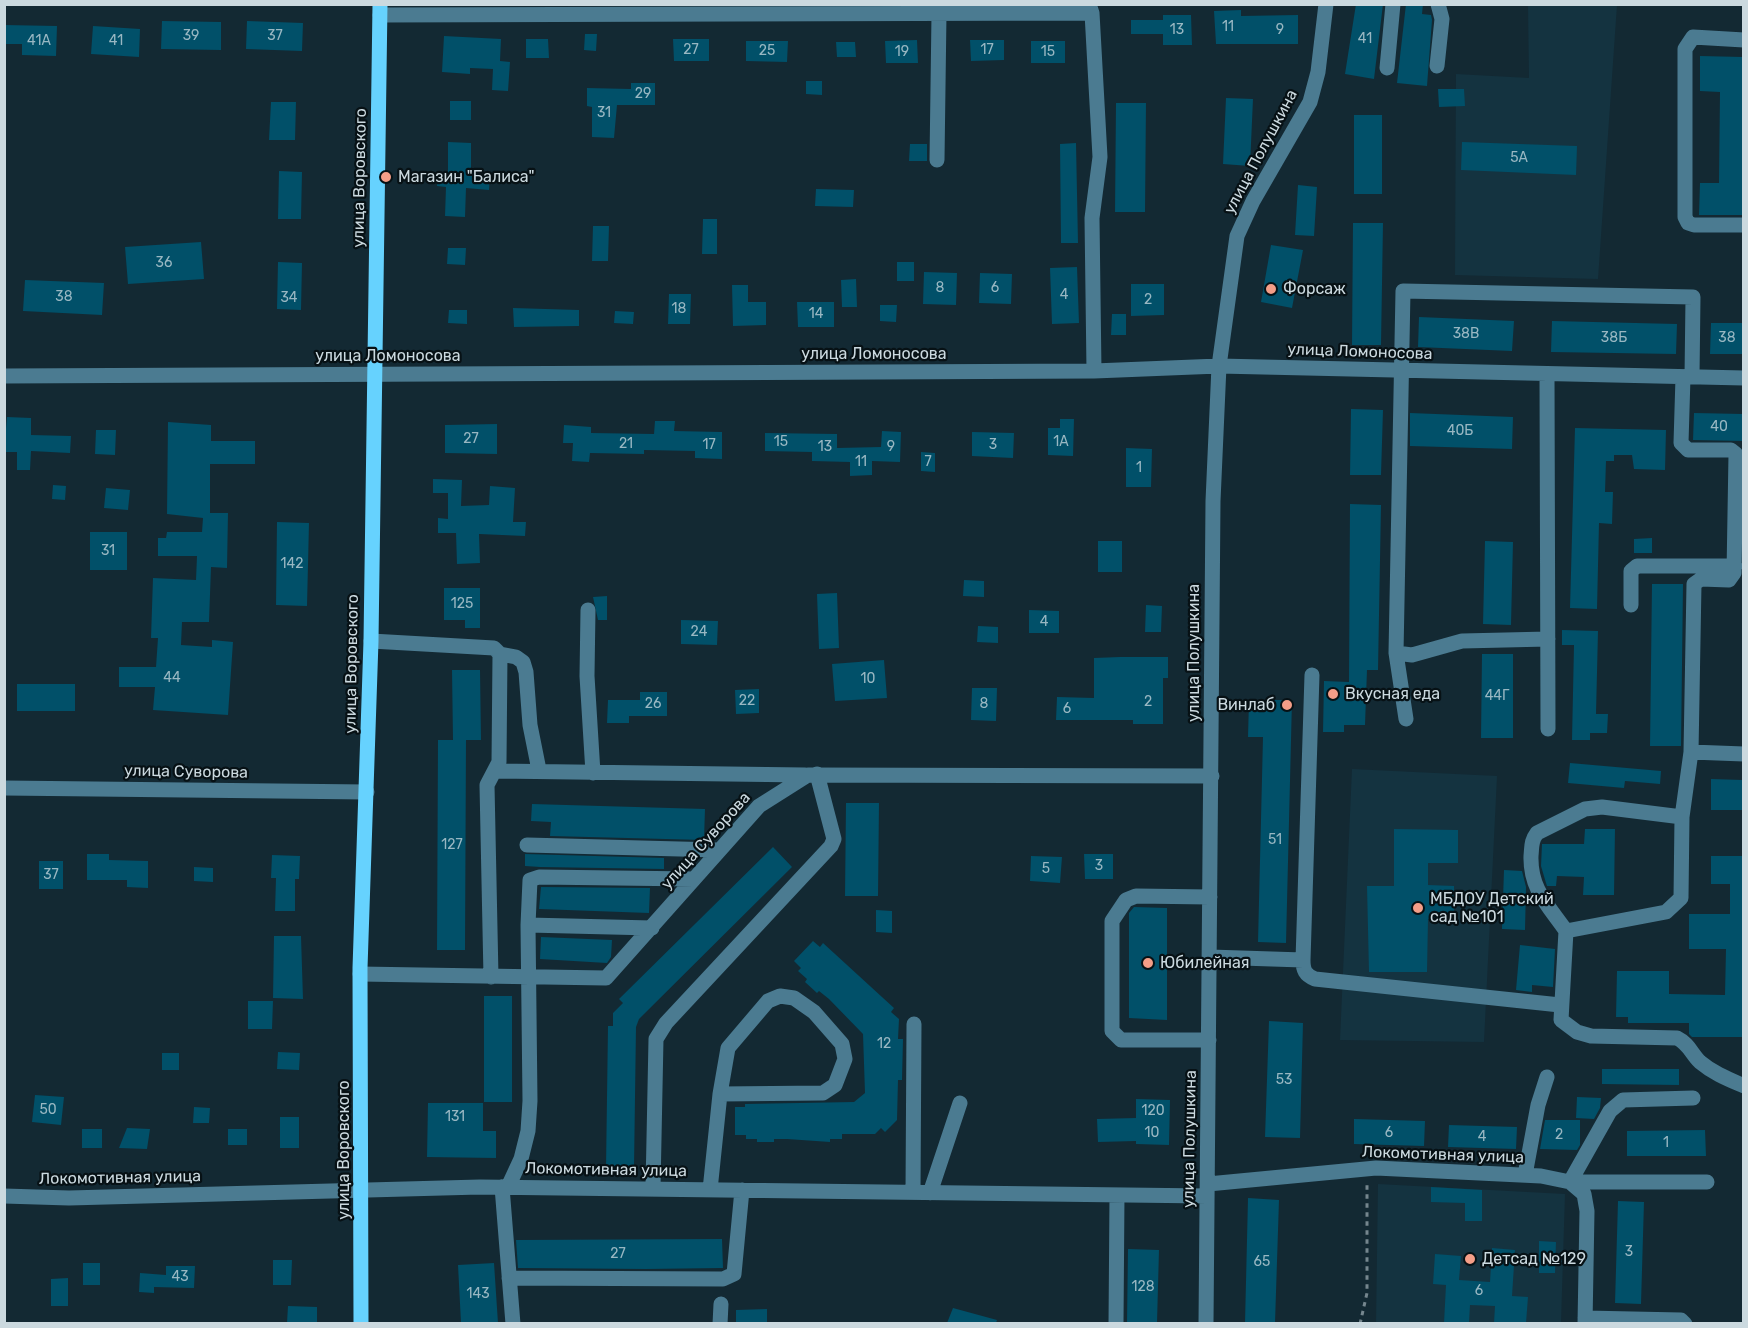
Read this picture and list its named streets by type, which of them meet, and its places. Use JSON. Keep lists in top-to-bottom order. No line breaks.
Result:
{"streets":{"main road":["улица Воровского"],"street":["улица Полушкина","улица Ломоносова","улица Суворова","Локомотивная улица"]},"crossings":[["улица Полушкина","улица Ломоносова"],["улица Полушкина","Локомотивная улица"],["улица Воровского","улица Ломоносова"],["улица Воровского","улица Суворова"],["улица Воровского","Локомотивная улица"]],"places":["Магазин \"Балиса\"","Форсаж","Вкусная еда","Винлаб","МБДОУ Детский сад №101","Юбилейная","Детсад №129"],"house_numbers":["11","13","9","39","37","41","41А","41","27","17","25","19","15","29","31","5А","36","8","6","4","38","34","2","18","14","38В","38Б","38","40","40Б","27","15","1А","21","17","3","13","9","11","7","1","31","142","125","4","24","44","10","44Г","22","2","26","8","6","51","127","3","5","37","12","53","50","120","131","10","6","2","4","1","3","27","65","43","128","6","143"]}
